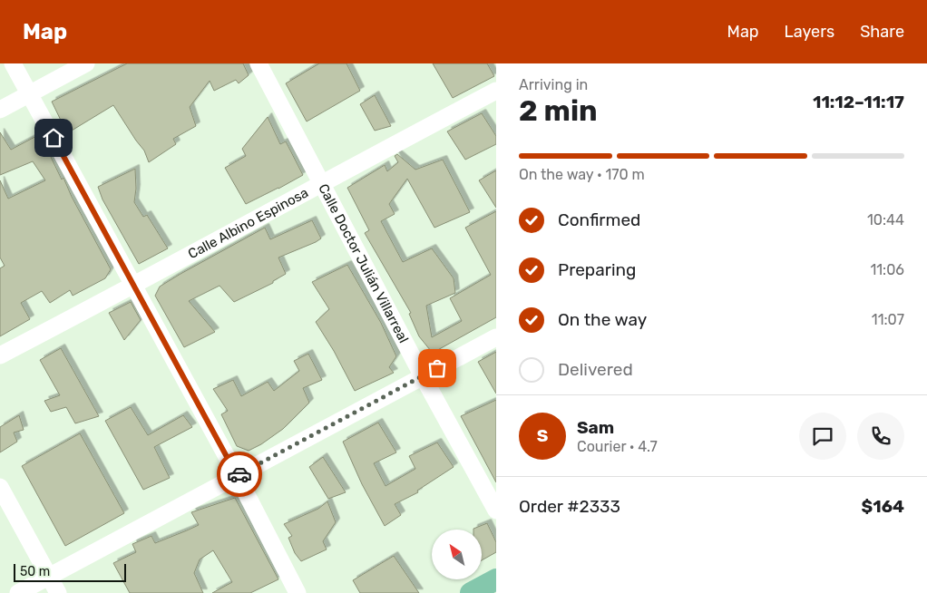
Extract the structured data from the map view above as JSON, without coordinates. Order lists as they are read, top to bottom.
{
  "streets": {
    "street": ["Calle Albino Espinosa", "Calle Doctor Julián Villarreal"]
  },
  "crossings": [
    ["Calle Albino Espinosa", "Calle Doctor Julián Villarreal"]
  ],
  "scale_bar": "50 m",
  "north": "top left",
  "page": {
    "header": "Map",
    "nav": ["Map", "Layers", "Share"],
    "heading": ["2 min", "Arriving in", "11:12–11:17"],
    "panel": [
      "Sam",
      "Courier · 4.7",
      "Order #2333",
      "$164"
    ],
    "bar": "On the way · 170 m",
    "list": [
      ["Confirmed", "10:44"],
      ["Preparing", "11:06"],
      ["On the way", "11:07"],
      "Delivered"
    ],
    "round": "S",
    "scale": "50 m"
  }
}
